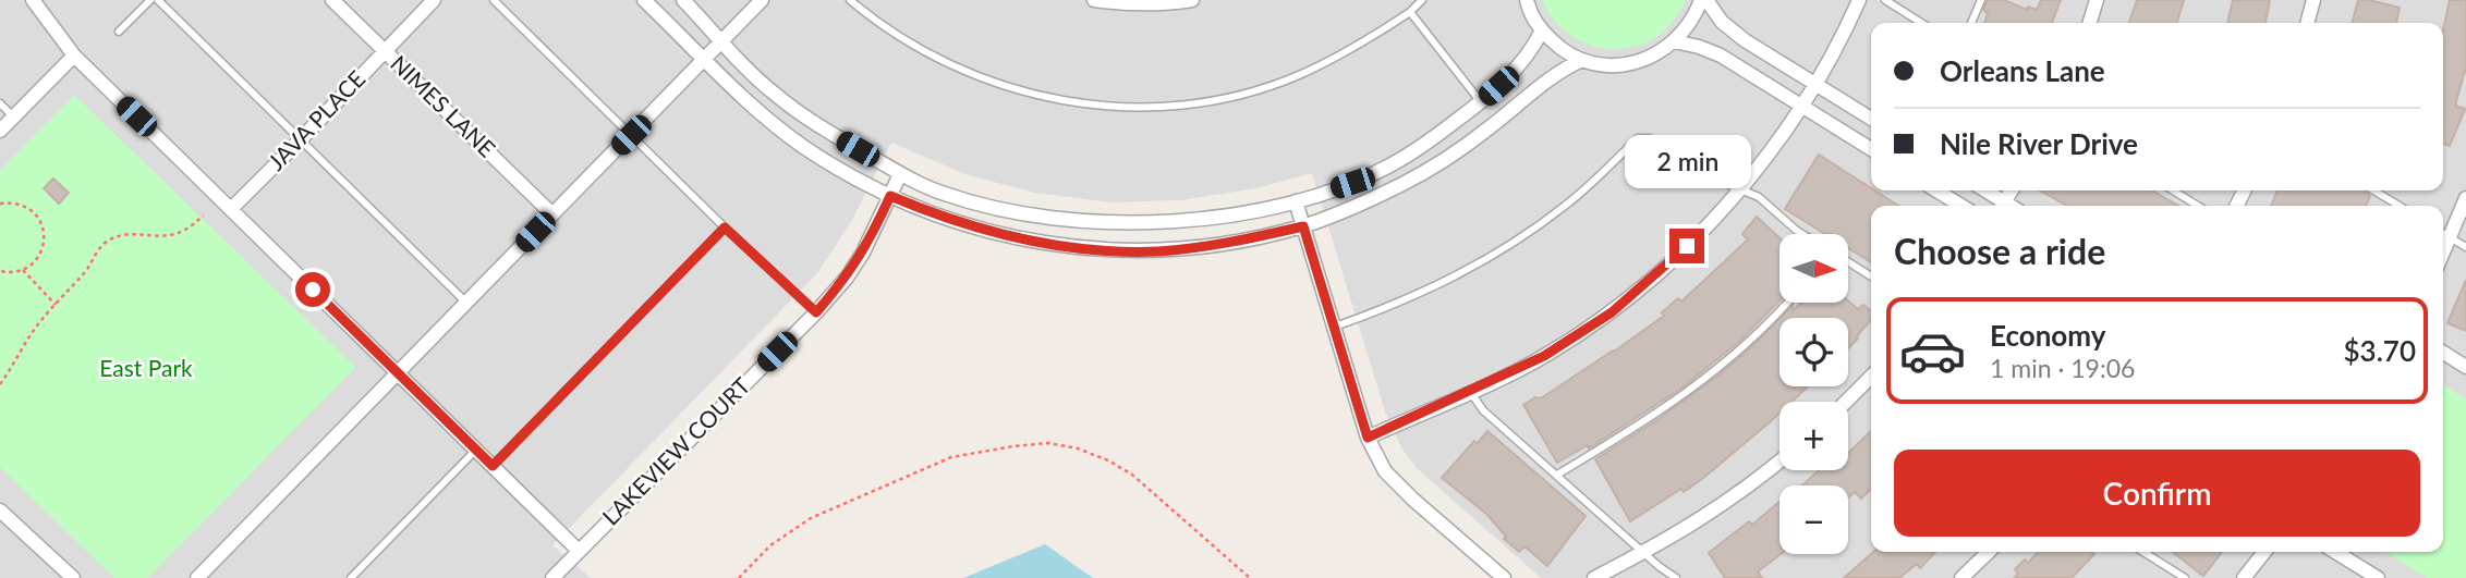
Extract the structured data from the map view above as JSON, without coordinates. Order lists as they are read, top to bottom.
{
  "streets": {
    "street": ["NIMES LANE", "JAVA PLACE", "LAKEVIEW COURT"]
  },
  "crossings": [
    ["NIMES LANE", "JAVA PLACE"]
  ],
  "parks": ["East Park"],
  "north": "right",
  "page": {
    "banner": ["Orleans Lane", "Nile River Drive"],
    "bubble": "2 min",
    "heading": "Choose a ride",
    "map_buttons": ["+", "−"],
    "list": [
      {
        "name": "Economy",
        "note": "1 min · 19:06",
        "value": "$3.70"
      }
    ],
    "buttons": "Confirm"
  }
}
